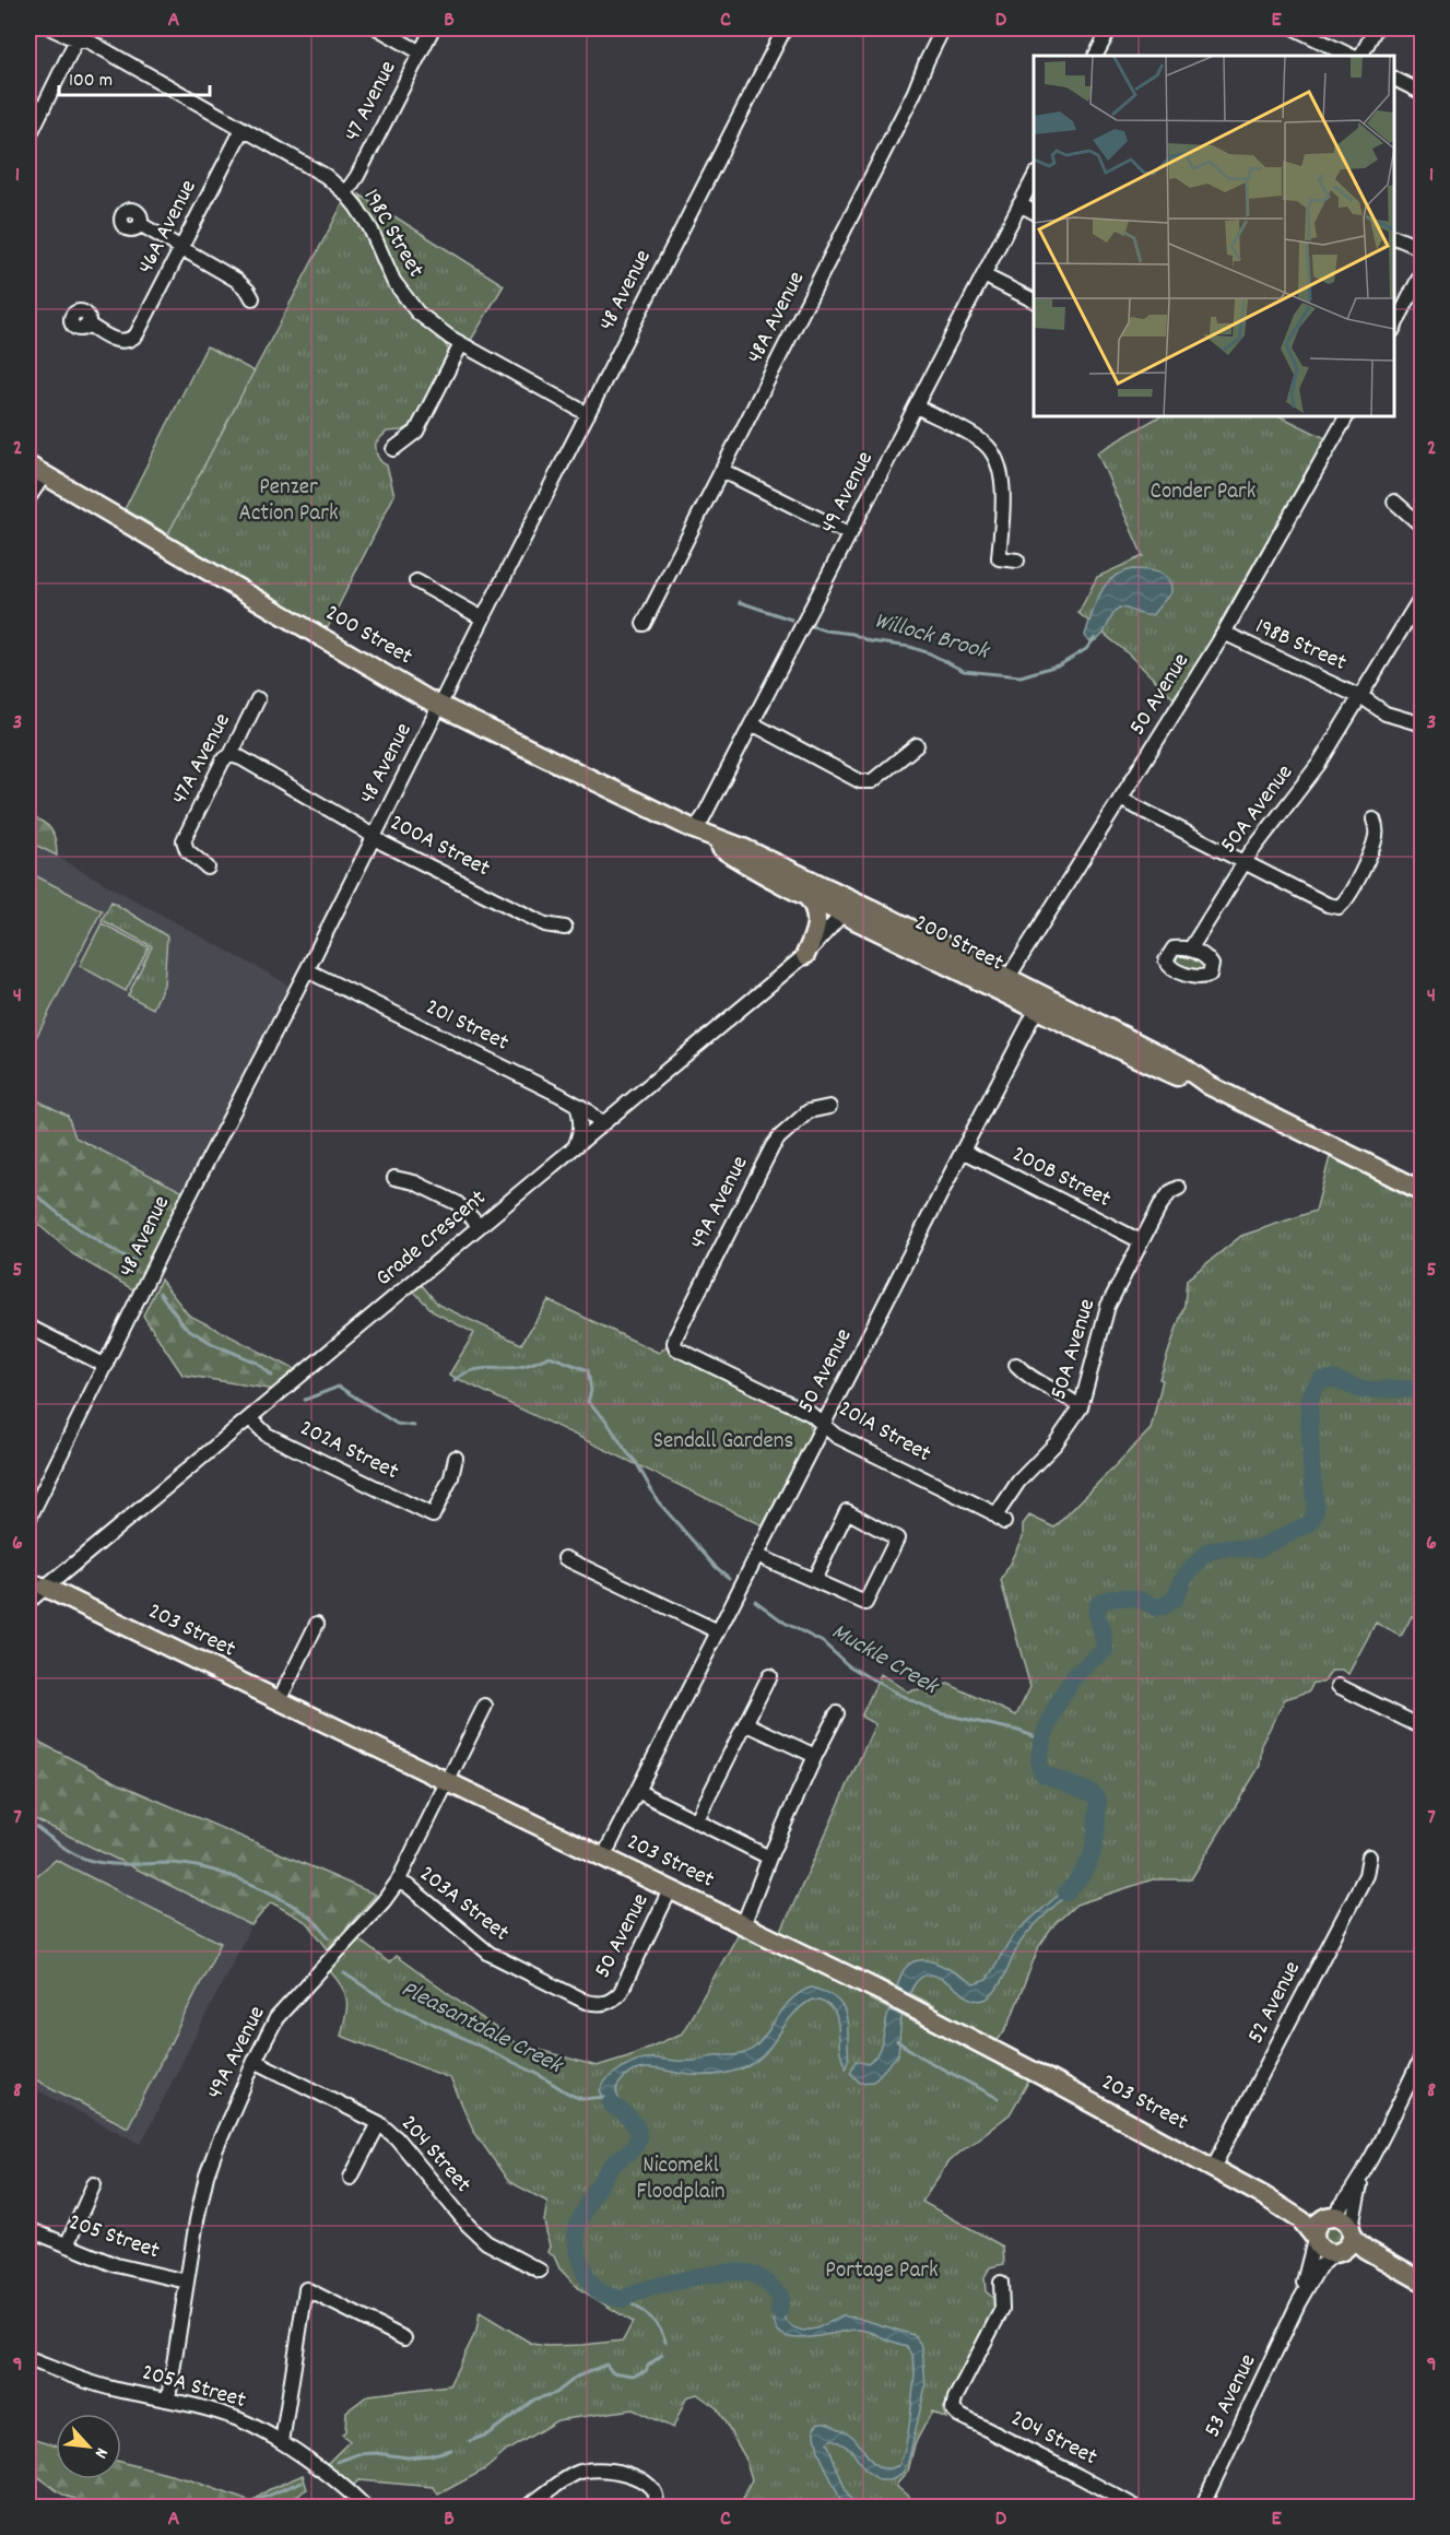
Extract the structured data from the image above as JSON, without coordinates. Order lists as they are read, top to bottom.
{
  "streets": {
    "main road": ["200 Street", "203 Street"],
    "street": [
      "47 Avenue",
      "46A Avenue",
      "198C Street",
      "48 Avenue",
      "48A Avenue",
      "49 Avenue",
      "198B Street",
      "50 Avenue",
      "47A Avenue",
      "50A Avenue",
      "200A Street",
      "201 Street",
      "200B Street",
      "49A Avenue",
      "Grade Crescent",
      "201A Street",
      "202A Street",
      "203A Street",
      "52 Avenue",
      "204 Street",
      "205 Street",
      "205A Street",
      "53 Avenue"
    ]
  },
  "crossings": [
    ["47 Avenue", "198C Street"],
    ["46A Avenue", "198C Street"],
    ["198C Street", "48 Avenue"],
    ["48 Avenue", "200 Street"],
    ["48 Avenue", "200A Street"],
    ["48 Avenue", "201 Street"],
    ["49 Avenue", "200 Street"],
    ["200 Street", "50 Avenue"],
    ["200 Street", "Grade Crescent"],
    ["198B Street", "50 Avenue"],
    ["198B Street", "50A Avenue"],
    ["50 Avenue", "200B Street"],
    ["50 Avenue", "201A Street"],
    ["50 Avenue", "203 Street"],
    ["50 Avenue", "203A Street"],
    ["47A Avenue", "200A Street"],
    ["50A Avenue", "200B Street"],
    ["50A Avenue", "201A Street"],
    ["201 Street", "Grade Crescent"],
    ["49A Avenue", "201A Street"],
    ["49A Avenue", "203 Street"],
    ["49A Avenue", "203A Street"],
    ["49A Avenue", "204 Street"],
    ["49A Avenue", "205 Street"],
    ["49A Avenue", "205A Street"],
    ["Grade Crescent", "202A Street"],
    ["Grade Crescent", "203 Street"],
    ["203 Street", "52 Avenue"],
    ["203 Street", "53 Avenue"]
  ],
  "water": ["Willock Brook", "Muckle Creek", "Pleasantdale Creek"],
  "parks": [
    "Penzer Action Park",
    "Conder Park",
    "Sendall Gardens",
    "Nicomekl Floodplain",
    "Portage Park"
  ],
  "scale_bar": "100 m",
  "north": "bottom right",
  "grid": {
    "columns": [
      "A",
      "B",
      "C",
      "D",
      "E"
    ],
    "rows": [
      "1",
      "2",
      "3",
      "4",
      "5",
      "6",
      "7",
      "8",
      "9"
    ]
  }
}
